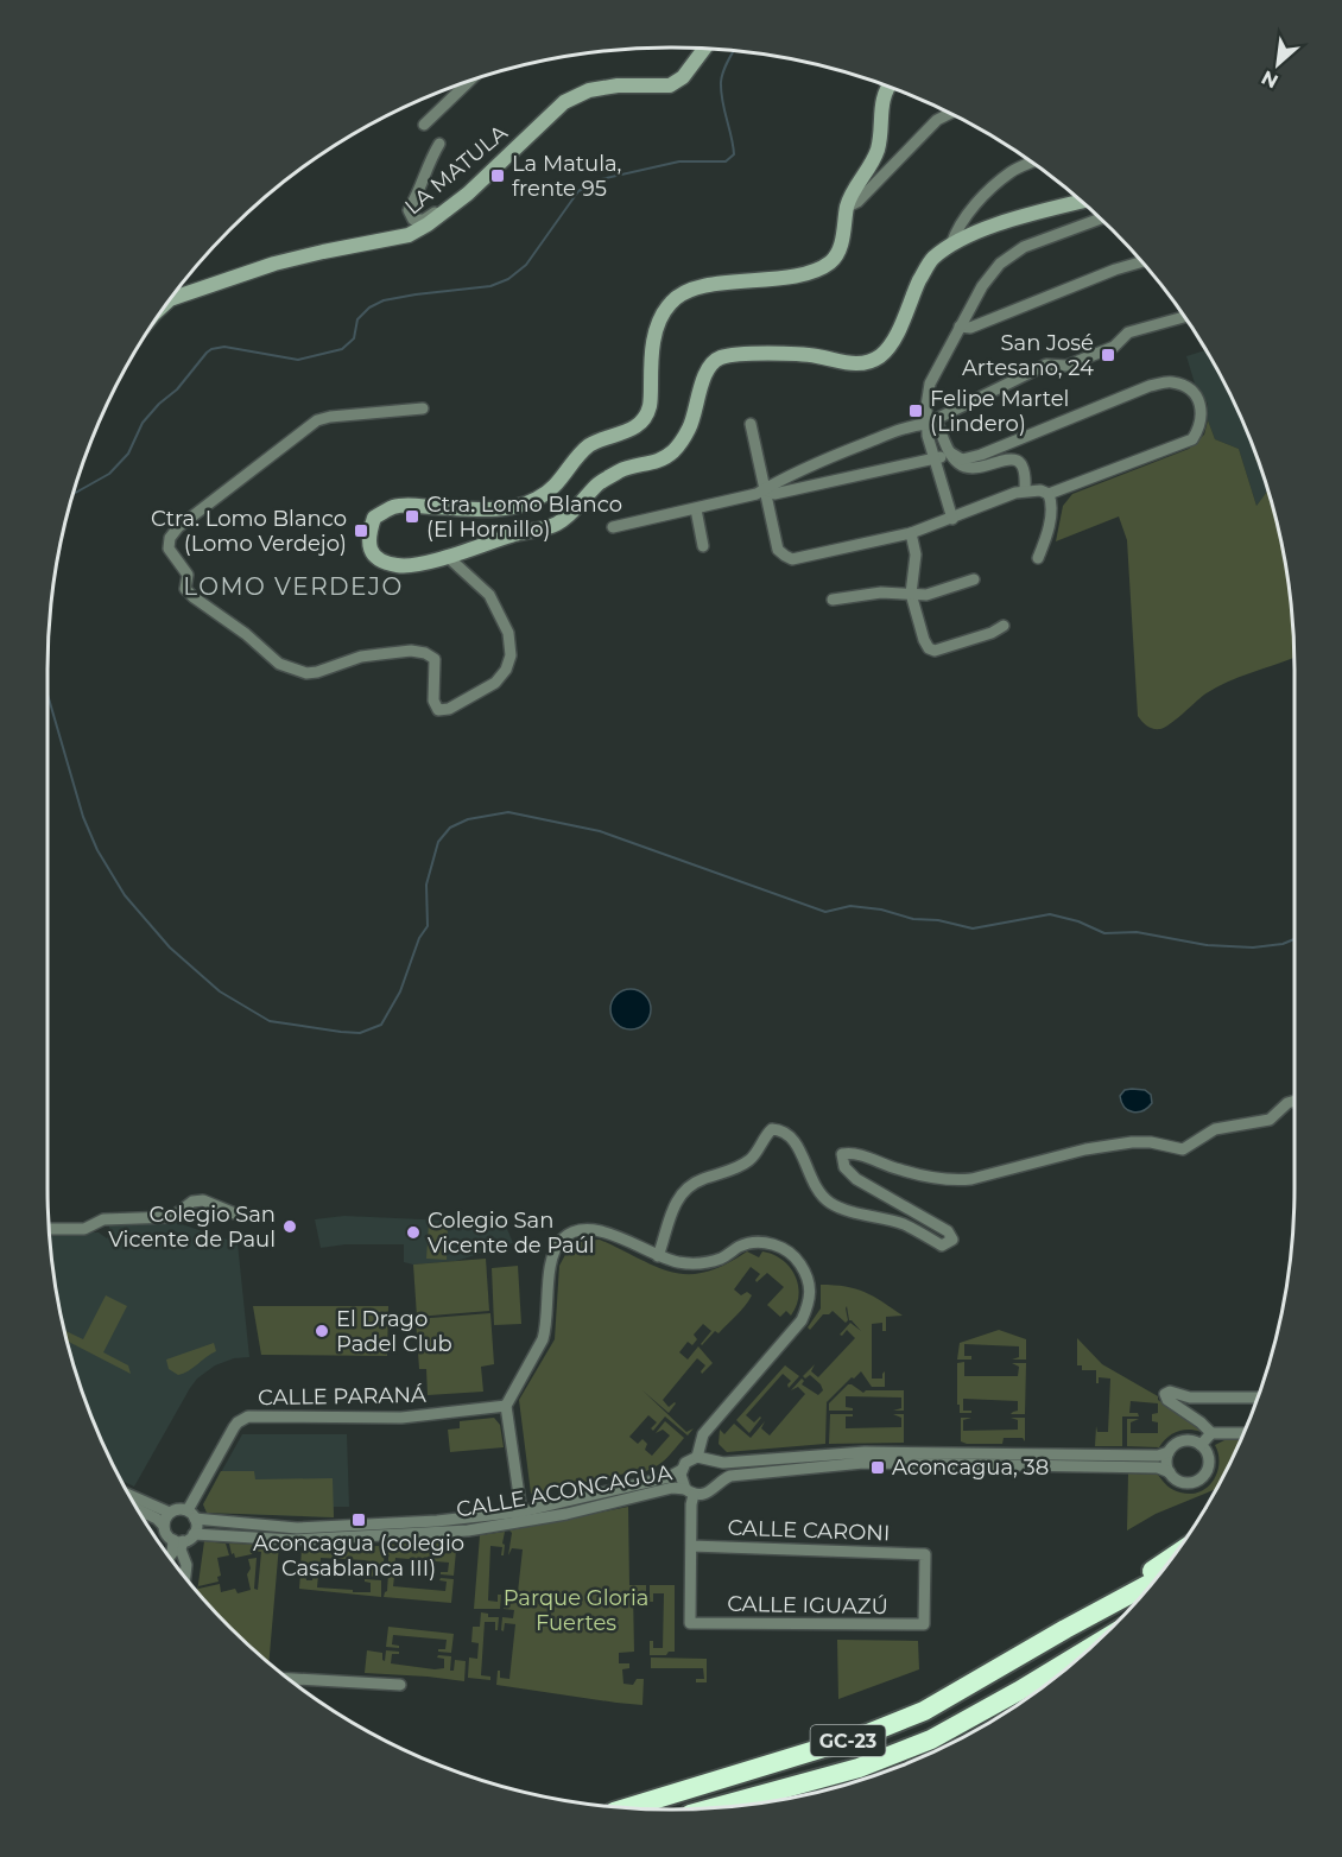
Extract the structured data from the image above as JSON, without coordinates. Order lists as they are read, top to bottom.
{
  "streets": {
    "highway": ["GC-23"],
    "street": [
      "LA MATULA",
      "CALLE PARANÁ",
      "CALLE ACONCAGUA",
      "CALLE CARONI",
      "CALLE IGUAZÚ"
    ]
  },
  "crossings": [
    ["CALLE PARANÁ", "CALLE ACONCAGUA"],
    ["CALLE CARONI", "CALLE IGUAZÚ"]
  ],
  "districts": ["LOMO VERDEJO"],
  "parks": ["Parque Gloria Fuertes"],
  "places": {
    "transit": [
      "La Matula, frente 95",
      "San José Artesano, 24",
      "Felipe Martel (Lindero)",
      "Ctra. Lomo Blanco (El Hornillo)",
      "Ctra. Lomo Blanco (Lomo Verdejo)",
      "Aconcagua, 38",
      "Aconcagua (colegio Casablanca III)"
    ],
    "other": ["Colegio San Vicente de Paul", "Colegio San Vicente de Paúl", "El Drago Padel Club"]
  },
  "north": "bottom left"
}
